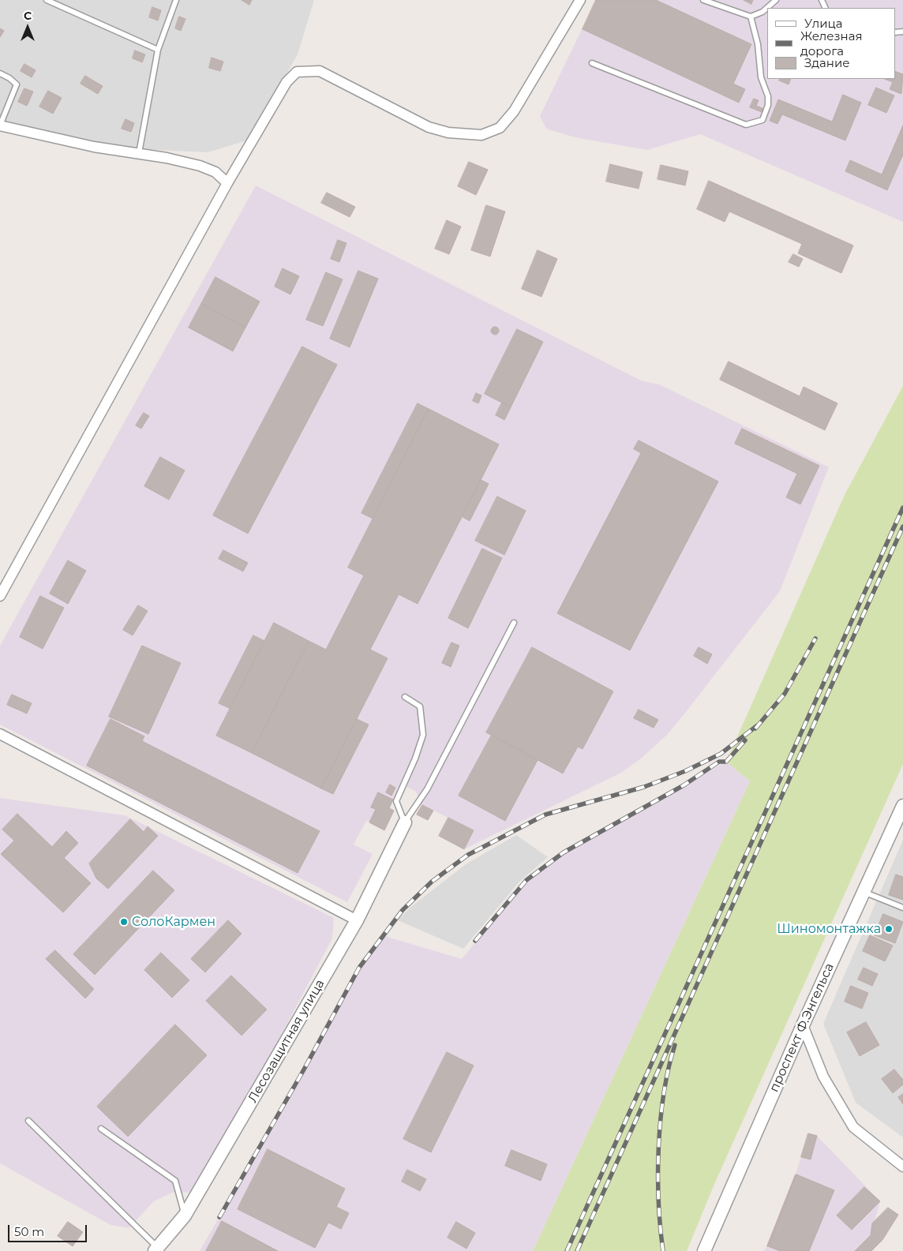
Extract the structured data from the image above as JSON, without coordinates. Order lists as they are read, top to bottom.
{
  "streets": {
    "street": ["проспект Ф.Энгельса", "Лесозащитная улица"]
  },
  "places": ["СолоКармен", "Шиномонтажка"],
  "legend": ["Улица", "Железная дорога", "Здание"],
  "scale_bar": "50 m",
  "north": "top"
}
